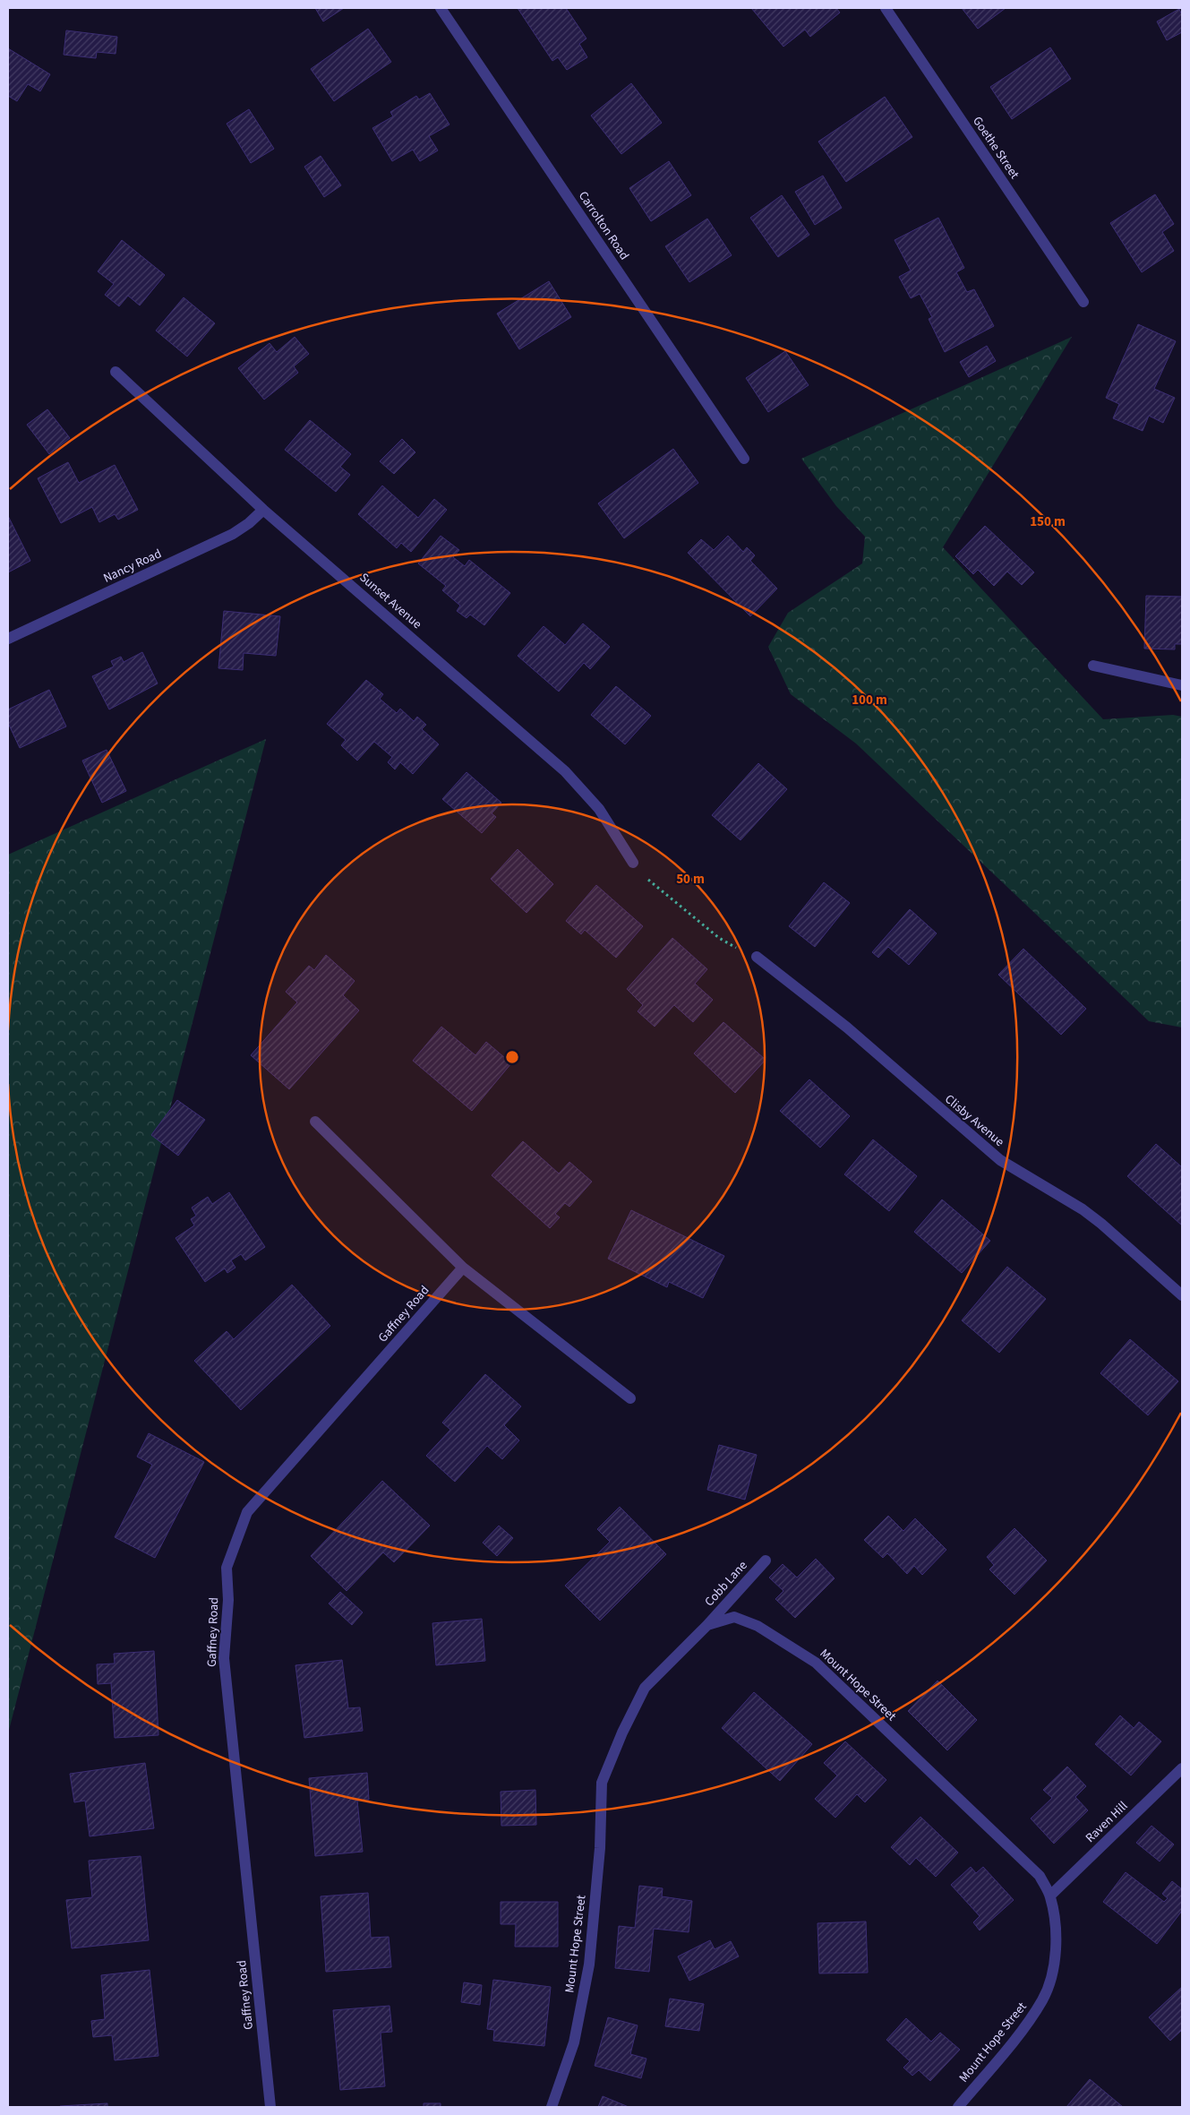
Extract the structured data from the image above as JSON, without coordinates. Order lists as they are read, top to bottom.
{
  "streets": {
    "street": [
      "Goethe Street",
      "Carrolton Road",
      "Nancy Road",
      "Sunset Avenue",
      "Clisby Avenue",
      "Gaffney Road",
      "Cobb Lane",
      "Mount Hope Street",
      "Raven Hill"
    ]
  },
  "crossings": [
    ["Nancy Road", "Sunset Avenue"],
    ["Cobb Lane", "Mount Hope Street"],
    ["Mount Hope Street", "Raven Hill"]
  ],
  "rings": ["150 m", "100 m", "50 m"]
}
